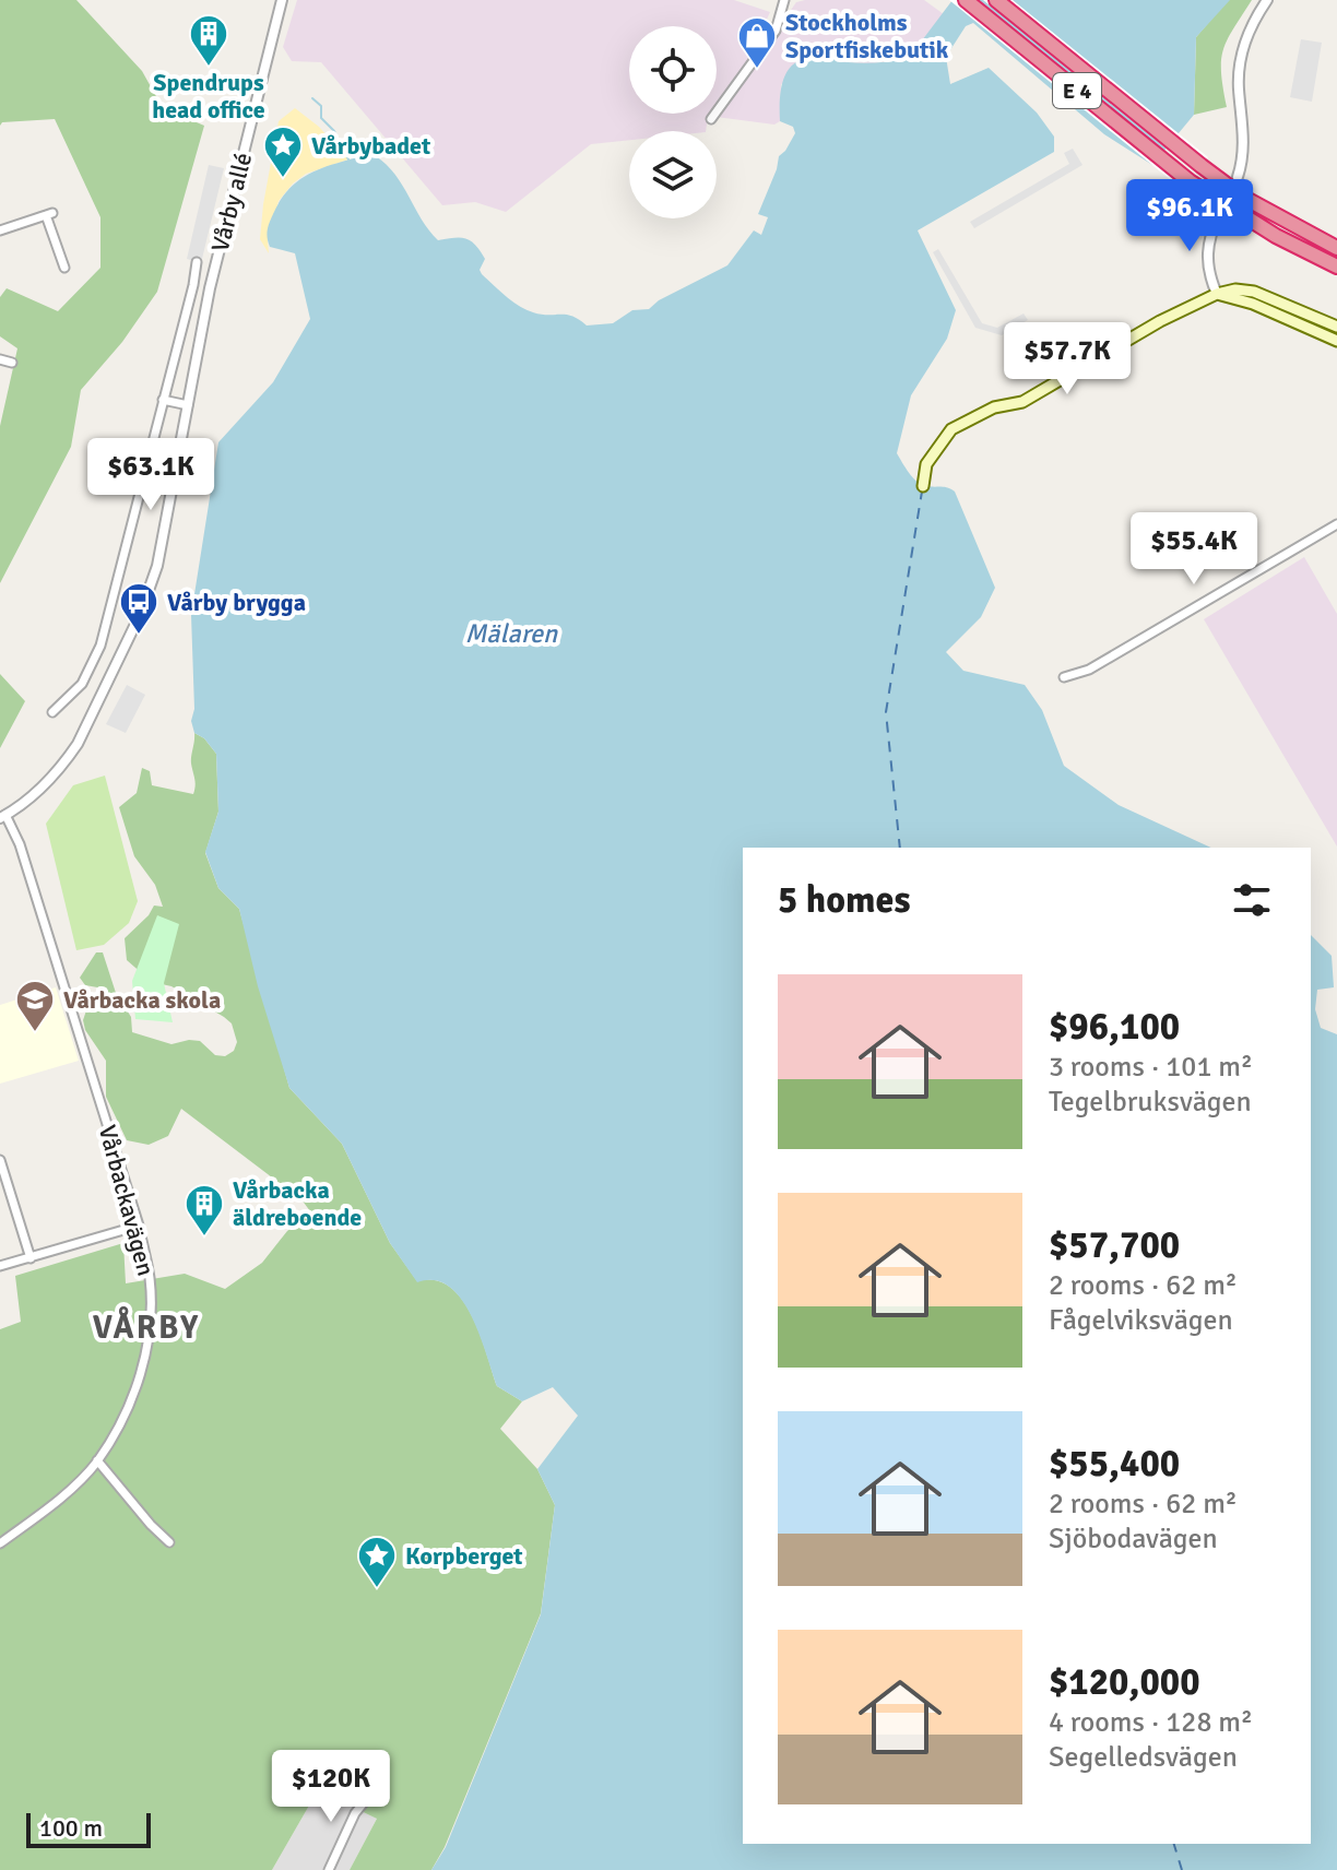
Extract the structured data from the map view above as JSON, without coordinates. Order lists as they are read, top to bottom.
{
  "streets": {
    "highway": ["E 4"],
    "street": ["Vårby allé", "Vårbackavägen"]
  },
  "crossings": [
    ["Vårby allé", "Vårbackavägen"]
  ],
  "districts": ["VÅRBY"],
  "water": ["Mälaren"],
  "places": {
    "building": ["Spendrups head office", "Vårbacka äldreboende"],
    "shop": ["Stockholms Sportfiskebutik"],
    "place": ["Vårbybadet", "Korpberget"],
    "bus stop": ["Vårby brygga"],
    "school or university": ["Vårbacka skola"]
  },
  "scale_bar": "100 m",
  "page": {
    "price": [
      "$96.1K",
      "$57.7K",
      "$63.1K",
      "$55.4K",
      "$120K"
    ],
    "heading": "5 homes",
    "list": [
      {
        "name": "$96,100",
        "note": "3 rooms · 101 m² · Tegelbruksvägen"
      },
      {
        "name": "$57,700",
        "note": "2 rooms · 62 m² · Fågelviksvägen"
      },
      {
        "name": "$55,400",
        "note": "2 rooms · 62 m² · Sjöbodavägen"
      },
      {
        "name": "$120,000",
        "note": "4 rooms · 128 m² · Segelledsvägen"
      }
    ],
    "scale": "100 m"
  }
}
